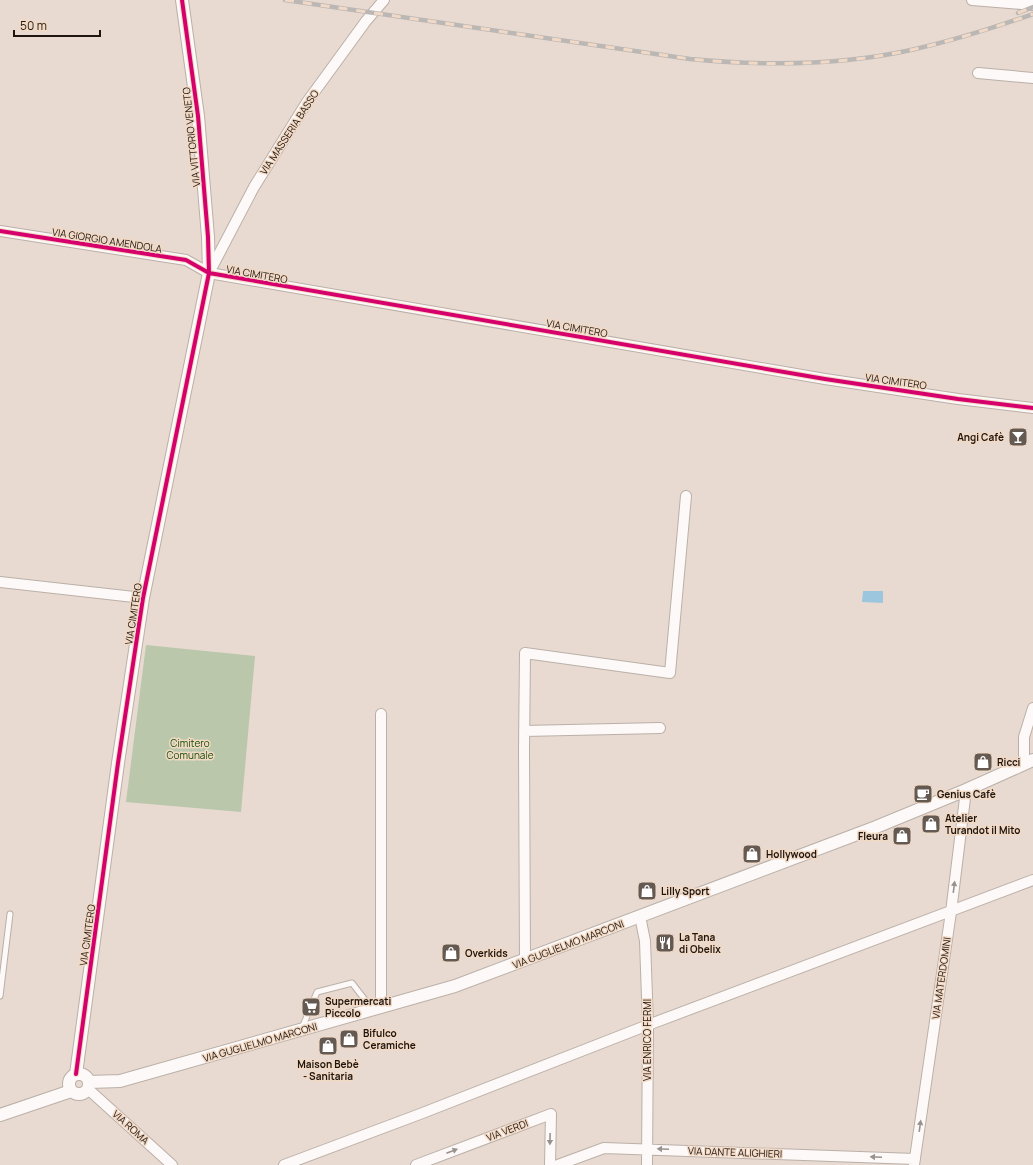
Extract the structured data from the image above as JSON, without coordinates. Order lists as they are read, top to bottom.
{
  "streets": {
    "street": [
      "VIA MASSERIA BASSO",
      "VIA VITTORIO VENETO",
      "VIA GIORGIO AMENDOLA",
      "VIA CIMITERO",
      "VIA GUGLIELMO MARCONI",
      "VIA MATERDOMINI",
      "VIA ENRICO FERMI",
      "VIA ROMA",
      "VIA VERDI",
      "VIA DANTE ALIGHIERI"
    ]
  },
  "crossings": [
    ["VIA MASSERIA BASSO", "VIA VITTORIO VENETO"],
    ["VIA MASSERIA BASSO", "VIA GIORGIO AMENDOLA"],
    ["VIA MASSERIA BASSO", "VIA CIMITERO"],
    ["VIA VITTORIO VENETO", "VIA GIORGIO AMENDOLA"],
    ["VIA VITTORIO VENETO", "VIA CIMITERO"],
    ["VIA GIORGIO AMENDOLA", "VIA CIMITERO"],
    ["VIA CIMITERO", "VIA GUGLIELMO MARCONI"],
    ["VIA CIMITERO", "VIA ROMA"],
    ["VIA GUGLIELMO MARCONI", "VIA MATERDOMINI"],
    ["VIA GUGLIELMO MARCONI", "VIA ENRICO FERMI"],
    ["VIA GUGLIELMO MARCONI", "VIA ROMA"],
    ["VIA MATERDOMINI", "VIA DANTE ALIGHIERI"],
    ["VIA ENRICO FERMI", "VIA DANTE ALIGHIERI"]
  ],
  "one_way": ["VIA MATERDOMINI", "VIA DANTE ALIGHIERI"],
  "parks": ["Cimitero Comunale"],
  "places": {
    "bar": ["Angi Cafè"],
    "shop": [
      "Ricci",
      "Atelier Turandot il Mito",
      "Fleura",
      "Hollywood",
      "Lilly Sport",
      "Overkids",
      "Bifulco Ceramiche",
      "Maison Bebè - Sanitaria"
    ],
    "cafe": ["Genius Cafè"],
    "restaurant": ["La Tana di Obelix"],
    "supermarket": ["Supermercati Piccolo"]
  },
  "scale_bar": "50 m"
}
